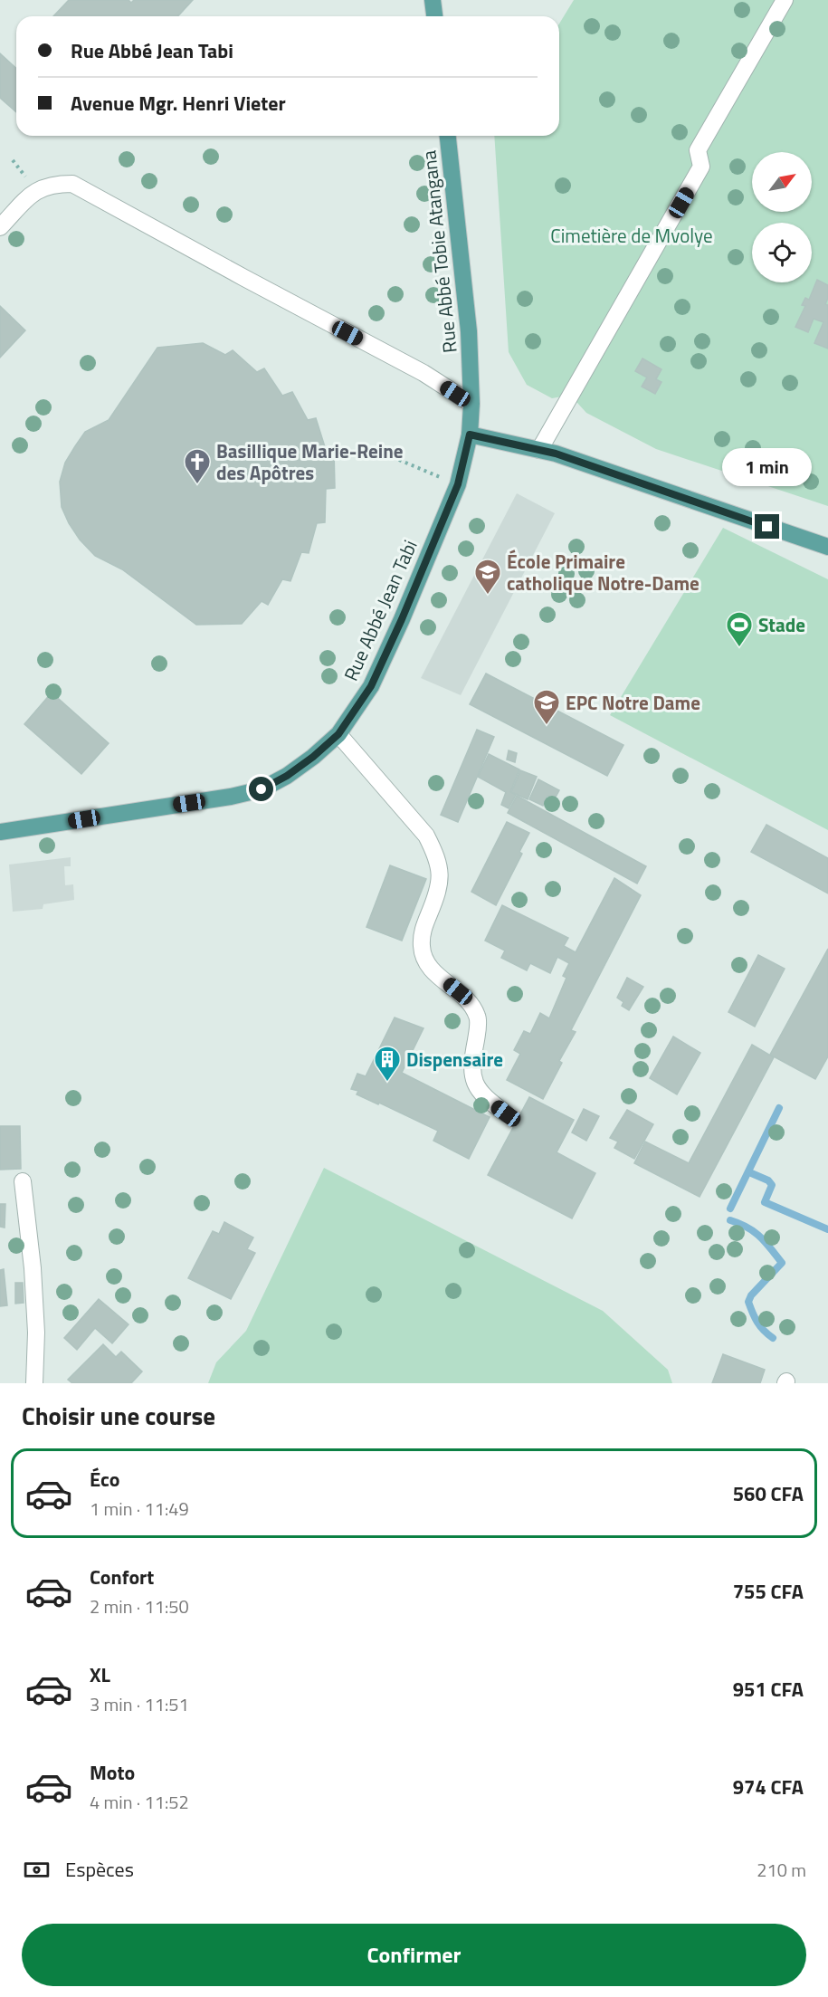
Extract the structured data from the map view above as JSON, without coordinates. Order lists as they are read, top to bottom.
{
  "streets": {
    "main road": ["Rue Abbé Tobie Atangana", "Rue Abbé Jean Tabi"]
  },
  "crossings": [
    ["Rue Abbé Tobie Atangana", "Rue Abbé Jean Tabi"]
  ],
  "parks": ["Cimetière de Mvolye"],
  "places": {
    "church": ["Basillique Marie-Reine des Apôtres"],
    "school or university": ["École Primaire catholique Notre-Dame", "EPC Notre Dame"],
    "sports": ["Stade"],
    "building": ["Dispensaire"]
  },
  "north": "top right",
  "page": {
    "banner": ["Rue Abbé Jean Tabi", "Avenue Mgr. Henri Vieter"],
    "bubble": "1 min",
    "heading": "Choisir une course",
    "list": [
      {
        "name": "Éco",
        "note": "1 min · 11:49",
        "value": "560 CFA"
      },
      {
        "name": "Confort",
        "note": "2 min · 11:50",
        "value": "755 CFA"
      },
      {
        "name": "XL",
        "note": "3 min · 11:51",
        "value": "951 CFA"
      },
      {
        "name": "Moto",
        "note": "4 min · 11:52",
        "value": "974 CFA"
      }
    ],
    "pay": ["Espèces", "210 m"],
    "buttons": "Confirmer"
  }
}
